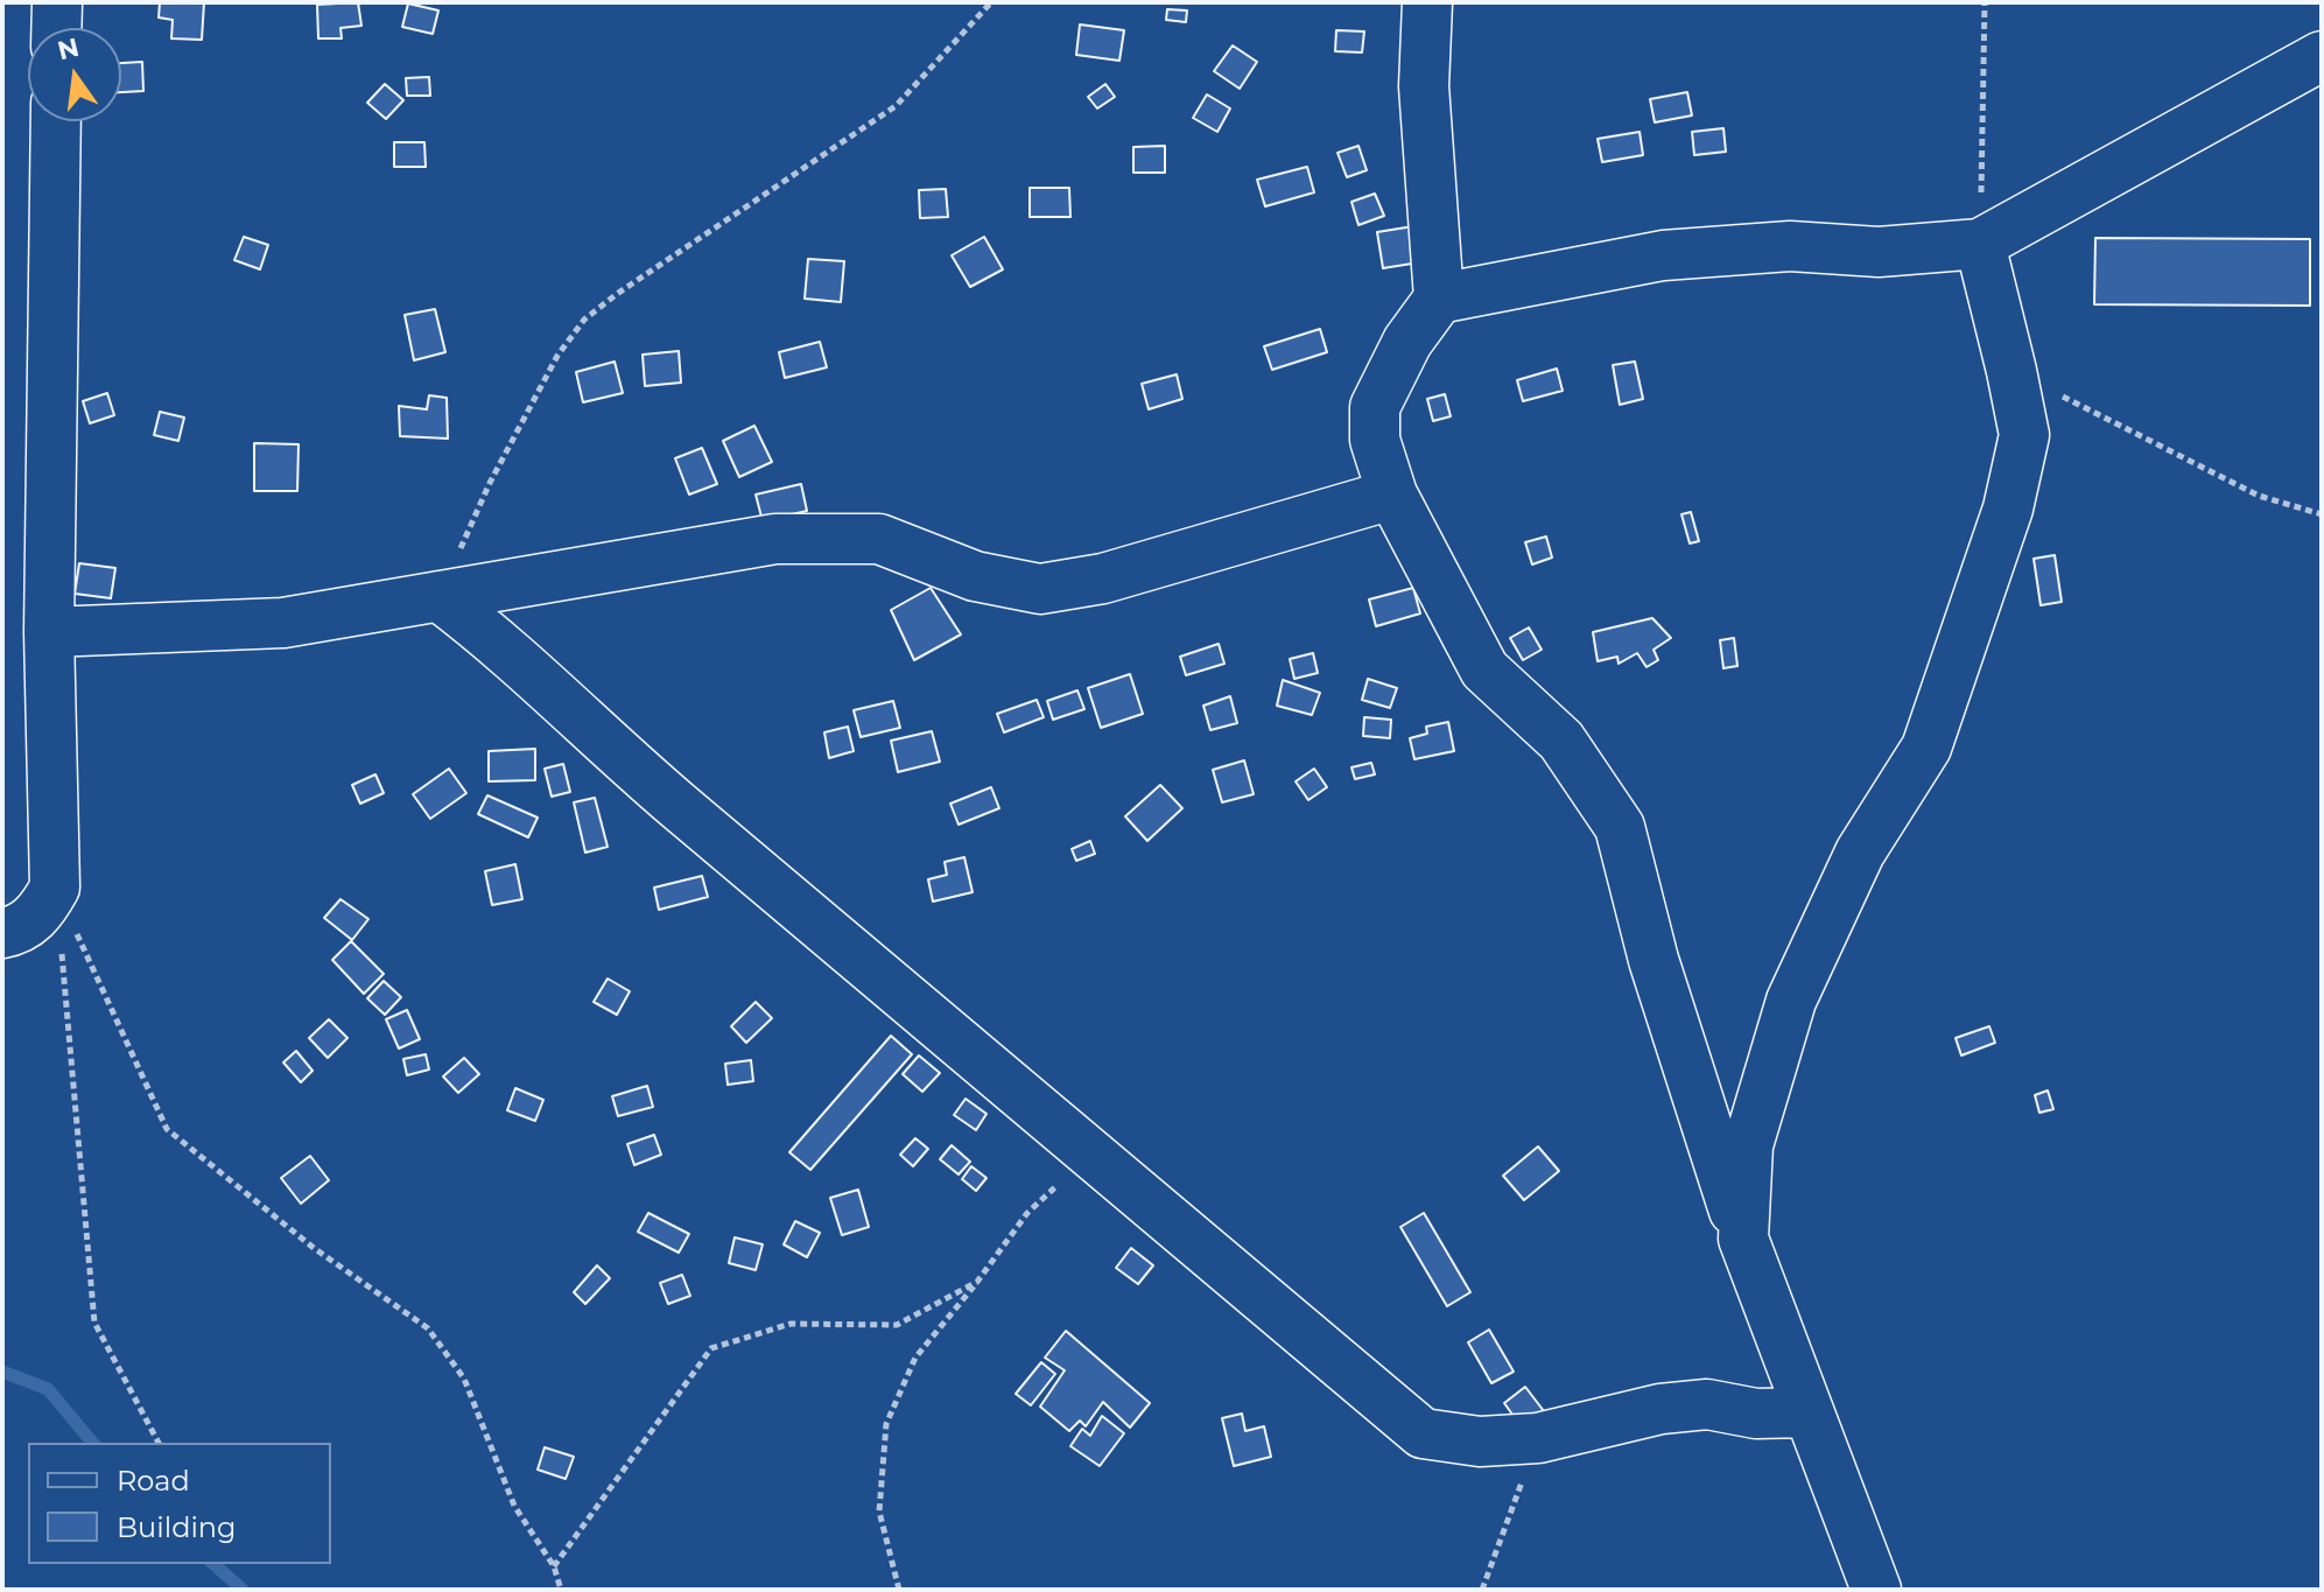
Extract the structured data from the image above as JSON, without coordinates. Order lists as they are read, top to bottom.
{
  "legend": ["Road", "Building"],
  "north": "top"
}
